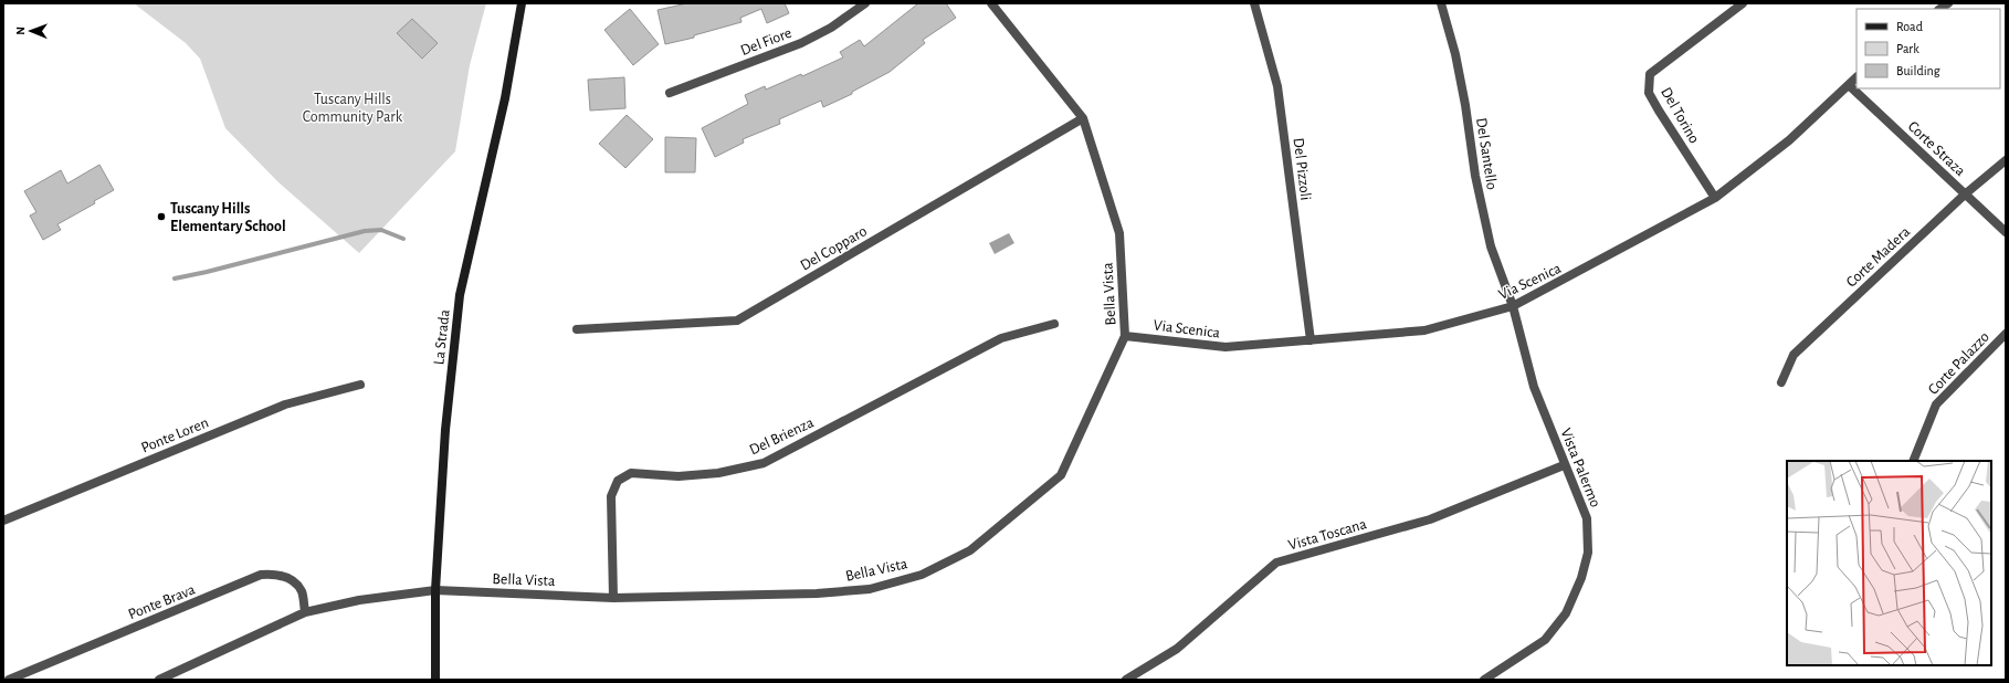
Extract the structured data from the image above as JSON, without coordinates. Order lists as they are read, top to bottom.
{
  "streets": {
    "street": [
      "Del Fiore",
      "Del Torino",
      "Corte Straza",
      "Del Santello",
      "Del Pizzoli",
      "Del Copparo",
      "Corte Madera",
      "Via Scenica",
      "Bella Vista",
      "La Strada",
      "Corte Palazzo",
      "Ponte Loren",
      "Del Brienza",
      "Vista Palermo",
      "Vista Toscana",
      "Ponte Brava"
    ]
  },
  "crossings": [
    ["Del Torino", "Via Scenica"],
    ["Corte Straza", "Corte Madera"],
    ["Corte Straza", "Via Scenica"],
    ["Del Santello", "Via Scenica"],
    ["Del Santello", "Vista Palermo"],
    ["Del Pizzoli", "Via Scenica"],
    ["Del Copparo", "Bella Vista"],
    ["Via Scenica", "Bella Vista"],
    ["Via Scenica", "Vista Palermo"],
    ["Bella Vista", "La Strada"],
    ["Bella Vista", "Del Brienza"],
    ["Bella Vista", "Ponte Brava"],
    ["Vista Palermo", "Vista Toscana"]
  ],
  "parks": ["Tuscany Hills Community Park"],
  "places": ["Tuscany Hills Elementary School"],
  "legend": ["Road", "Park", "Building"],
  "north": "left"
}
